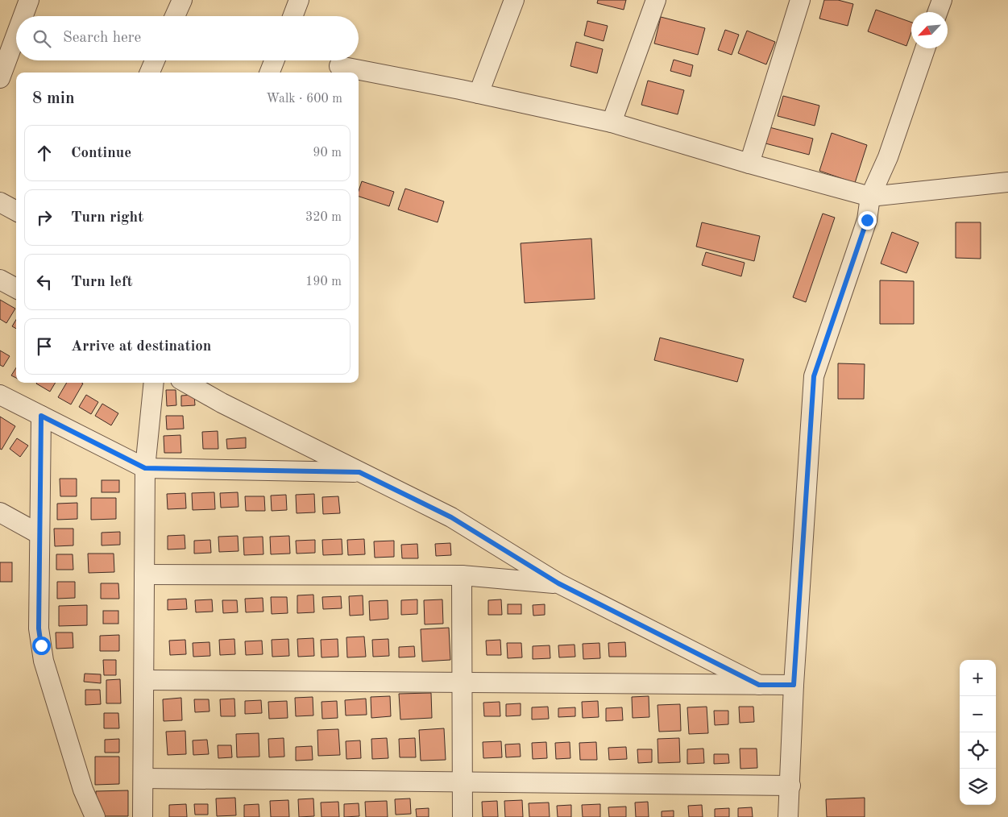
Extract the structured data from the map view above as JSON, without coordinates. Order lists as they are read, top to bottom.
{
  "north": "bottom left",
  "page": {
    "search": "Search here",
    "heading": ["8 min", "Walk · 600 m"],
    "list": [
      ["Continue", "90 m"],
      ["Turn right", "320 m"],
      ["Turn left", "190 m"],
      "Arrive at destination"
    ],
    "map_buttons": ["+", "−"]
  }
}
